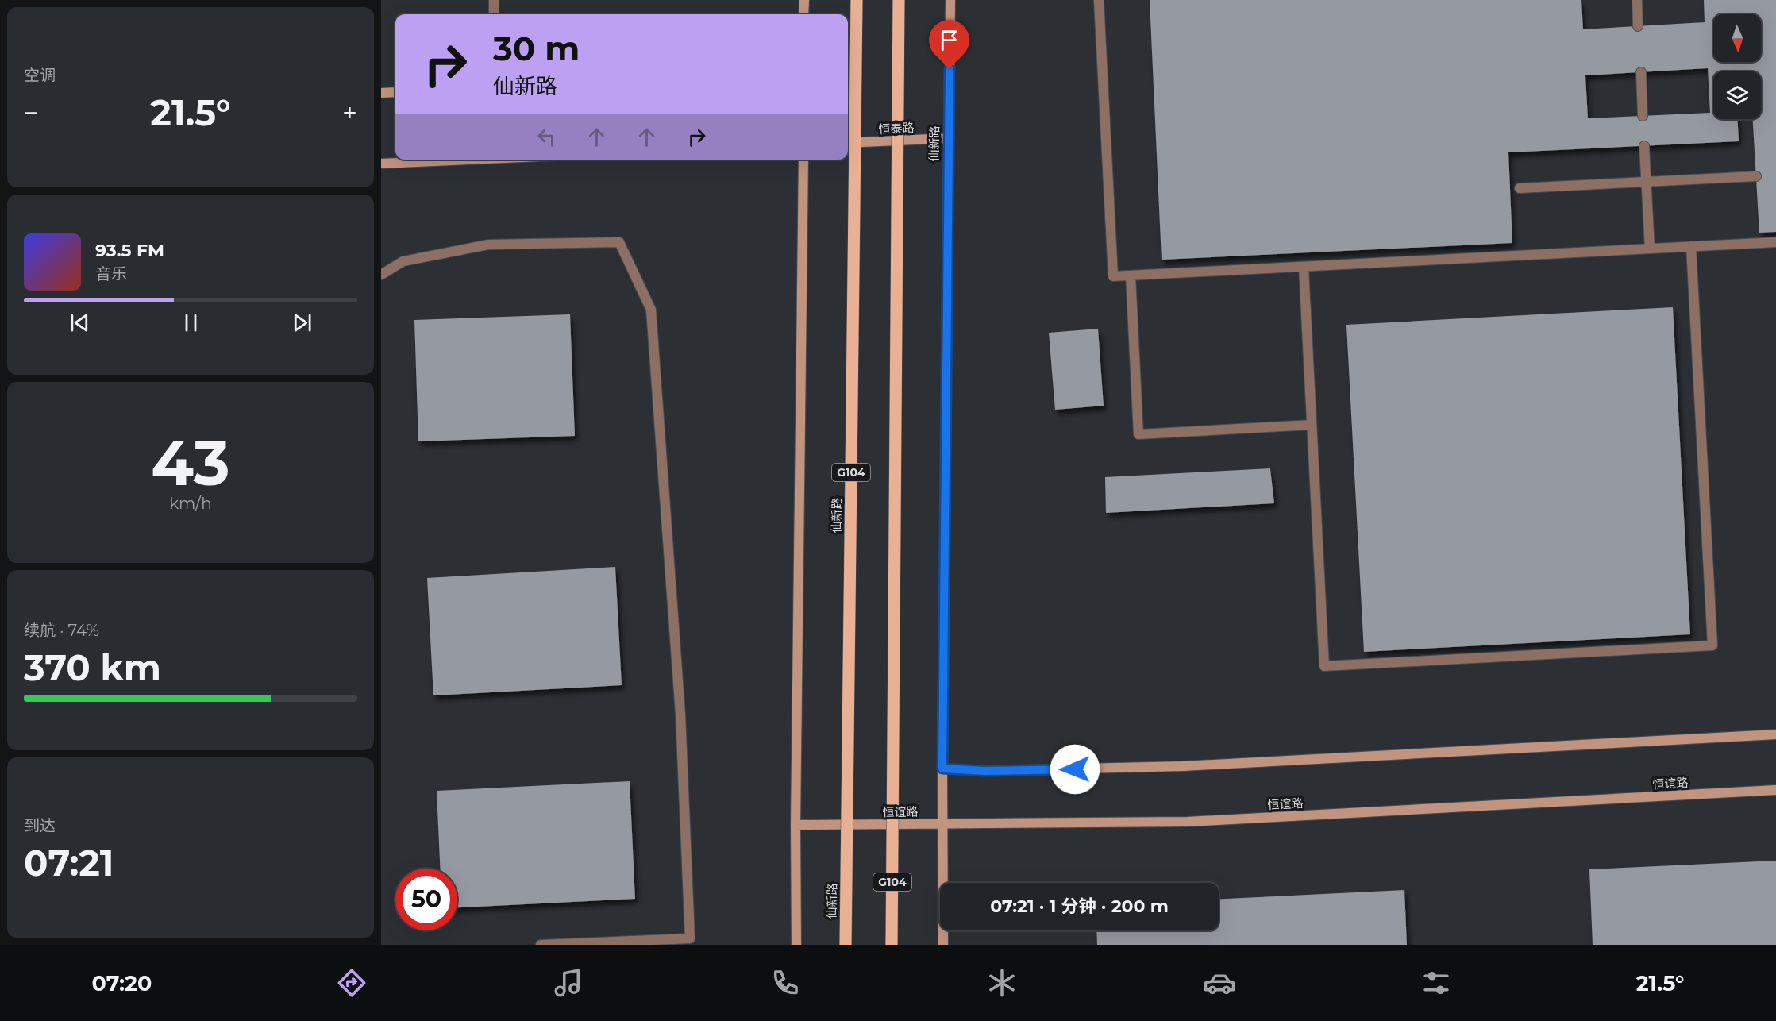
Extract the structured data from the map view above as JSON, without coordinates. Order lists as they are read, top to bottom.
{
  "streets": {
    "main road": [
      "恒泰路",
      "仙新路",
      "G104",
      "恒谊路"
    ]
  },
  "crossings": [
    ["恒泰路", "仙新路"],
    ["仙新路", "恒谊路"]
  ],
  "north": "bottom",
  "page": {
    "tile": [
      "空调",
      ["43", "km/h"],
      ["续航 · 74%", "370 km"],
      ["到达", "07:21"]
    ],
    "turn": ["30 m", "仙新路"],
    "heat": ["−", "21.5°", "+"],
    "song": ["93.5 FM", "音乐"],
    "limit": "50",
    "trip": "07:21 · 1 分钟 · 200 m",
    "tabs": ["07:20", "21.5°"]
  }
}
